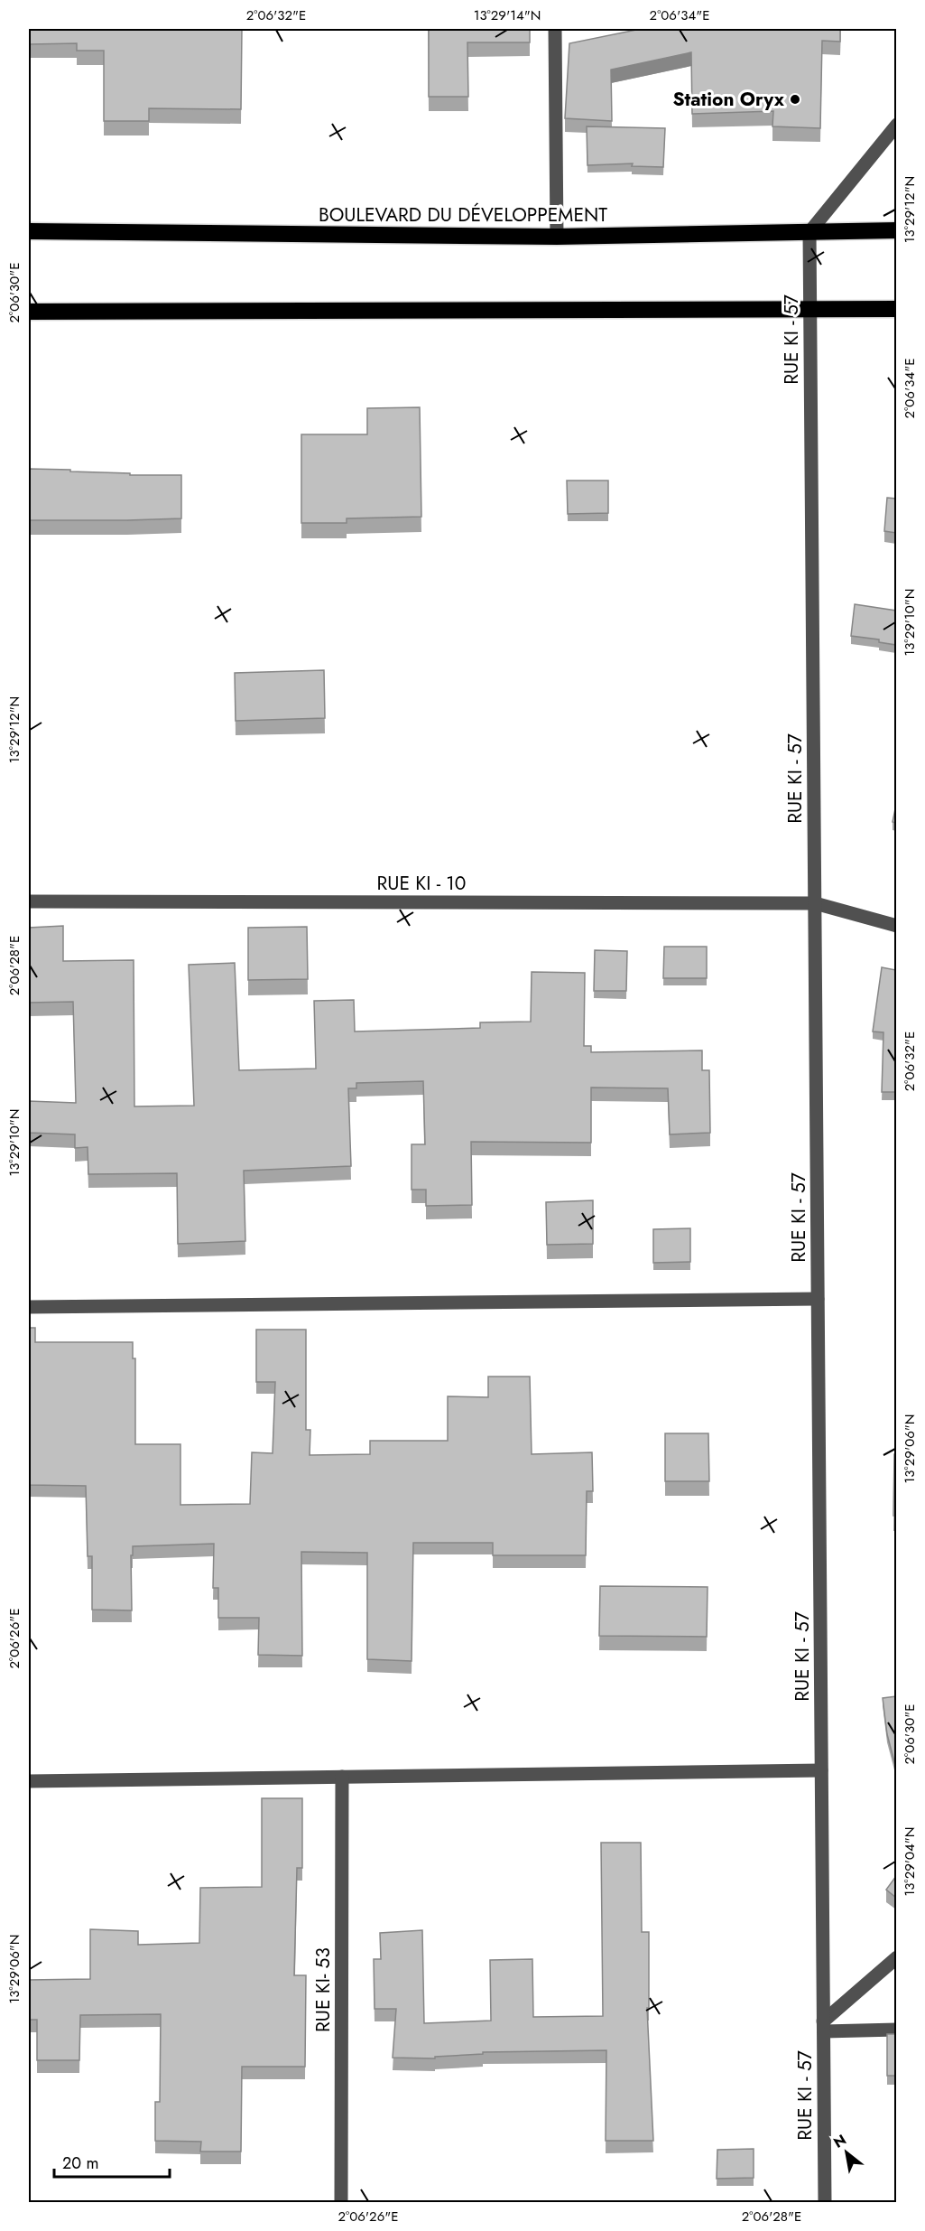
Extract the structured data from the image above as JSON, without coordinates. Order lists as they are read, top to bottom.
{
  "streets": {
    "highway": ["BOULEVARD DU DÉVELOPPEMENT"],
    "street": ["RUE KI - 57", "RUE KI - 10", "RUE KI- 53"]
  },
  "crossings": [
    ["BOULEVARD DU DÉVELOPPEMENT", "RUE KI - 57"],
    ["RUE KI - 57", "RUE KI - 10"]
  ],
  "places": ["Station Oryx"],
  "scale_bar": "20 m",
  "north": "top left",
  "coordinates": [
    "2°06'32\"E",
    "13°29'14\"N",
    "2°06'34\"E",
    "13°29'12\"N",
    "2°06'30\"E",
    "13°29'10\"N",
    "2°06'28\"E",
    "13°29'06\"N",
    "2°06'26\"E",
    "13°29'04\"N"
  ]
}
